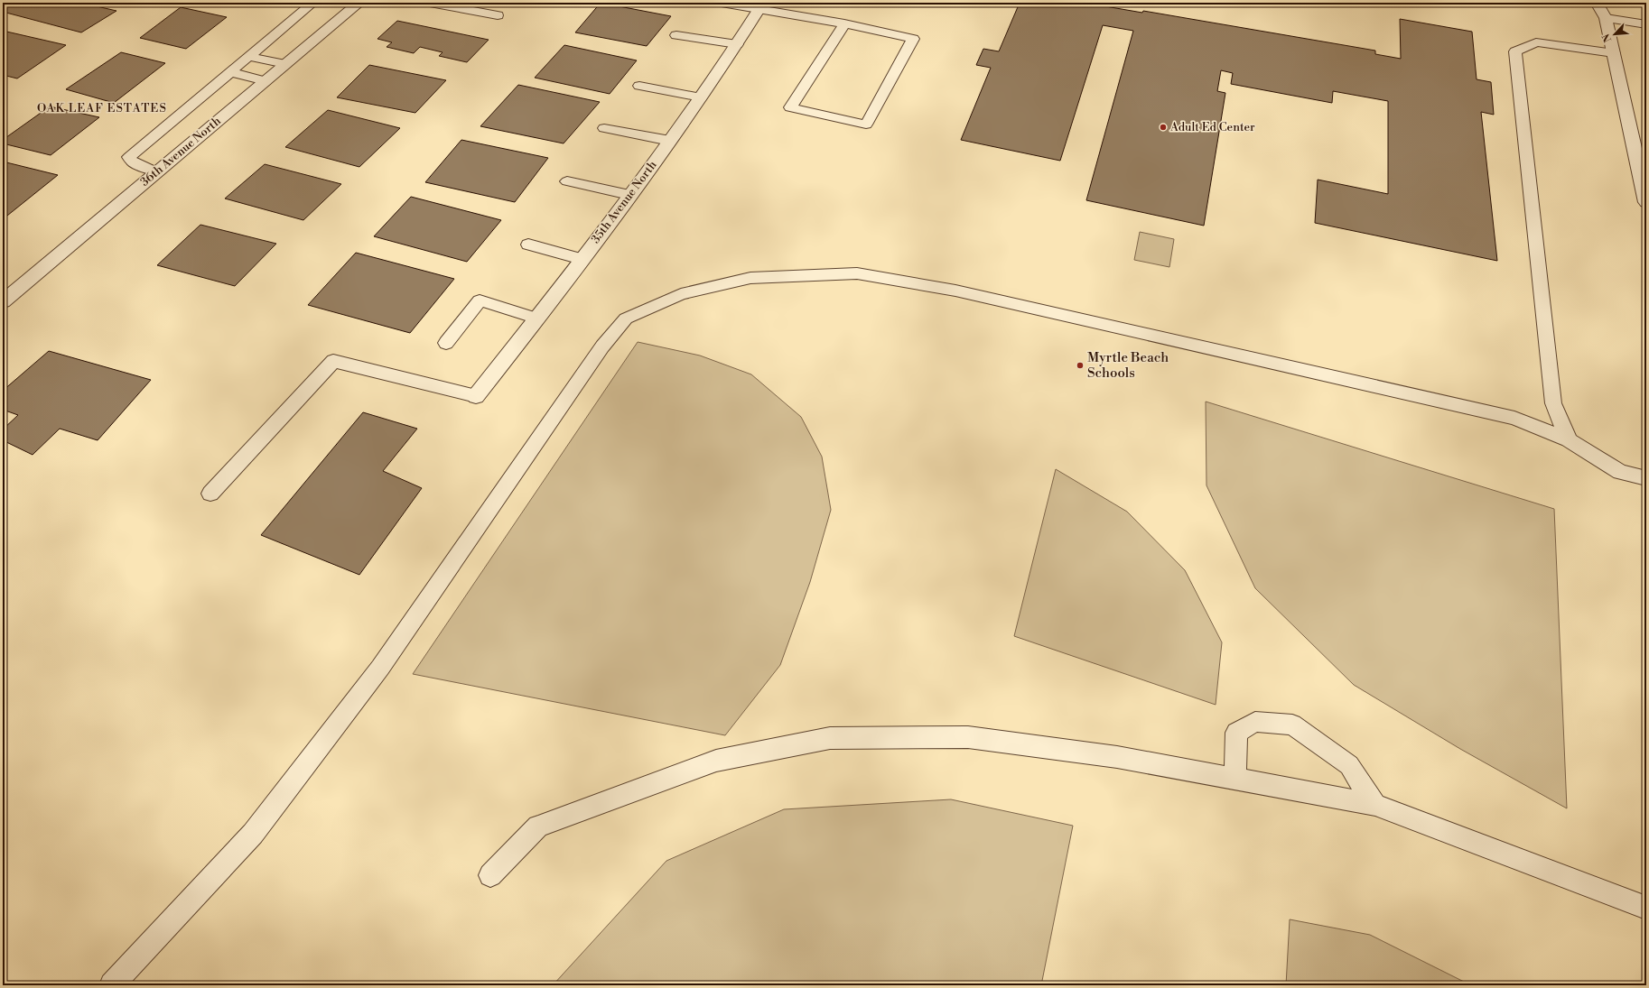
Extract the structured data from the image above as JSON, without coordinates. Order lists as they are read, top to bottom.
{
  "streets": {
    "street": ["36th Avenue North", "35th Avenue North"]
  },
  "districts": ["OAK LEAF ESTATES"],
  "places": ["Adult Ed Center", "Myrtle Beach Schools"],
  "north": "bottom left"
}
